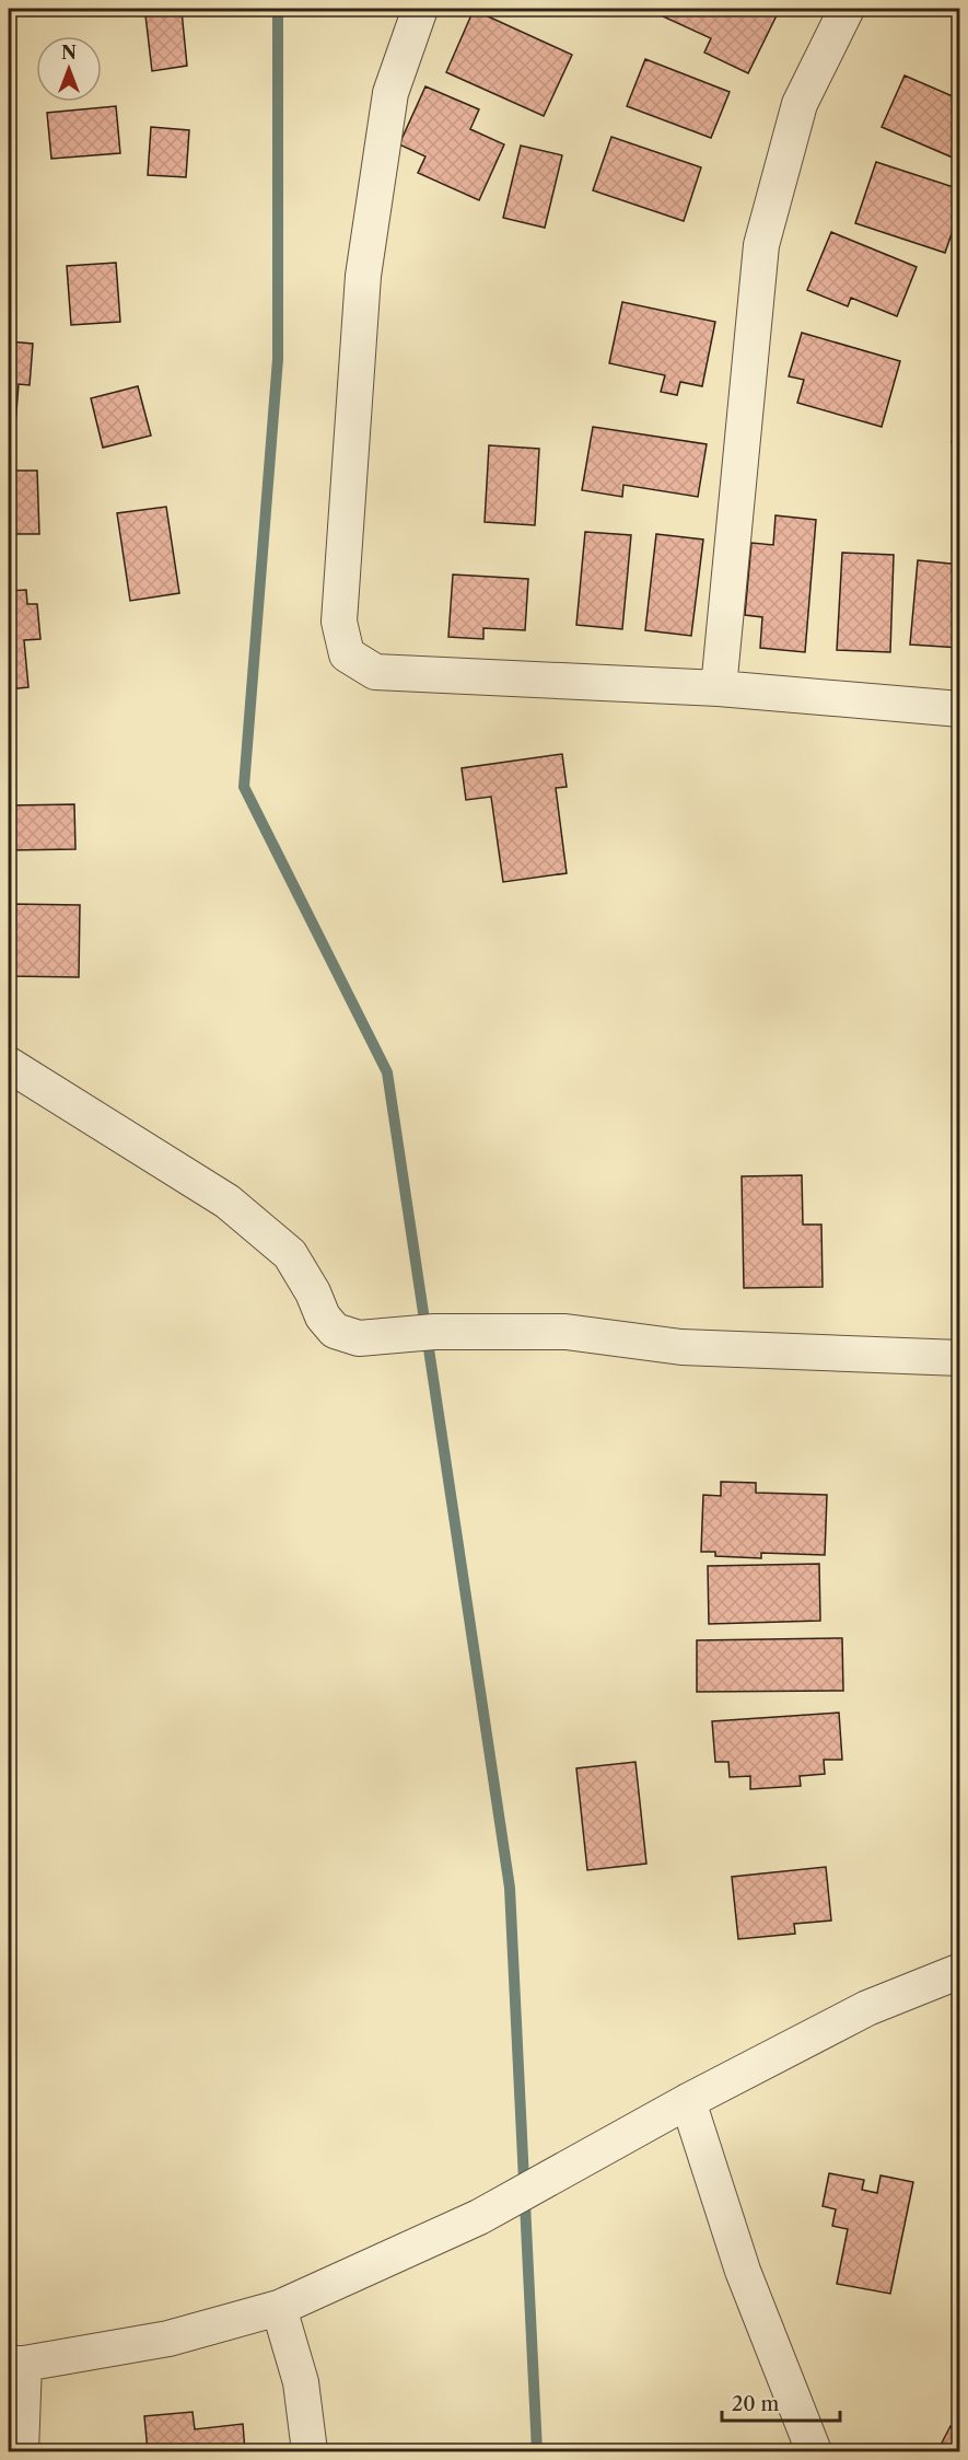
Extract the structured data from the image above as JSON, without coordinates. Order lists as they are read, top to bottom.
{
  "scale_bar": "20 m",
  "north": "top"
}
